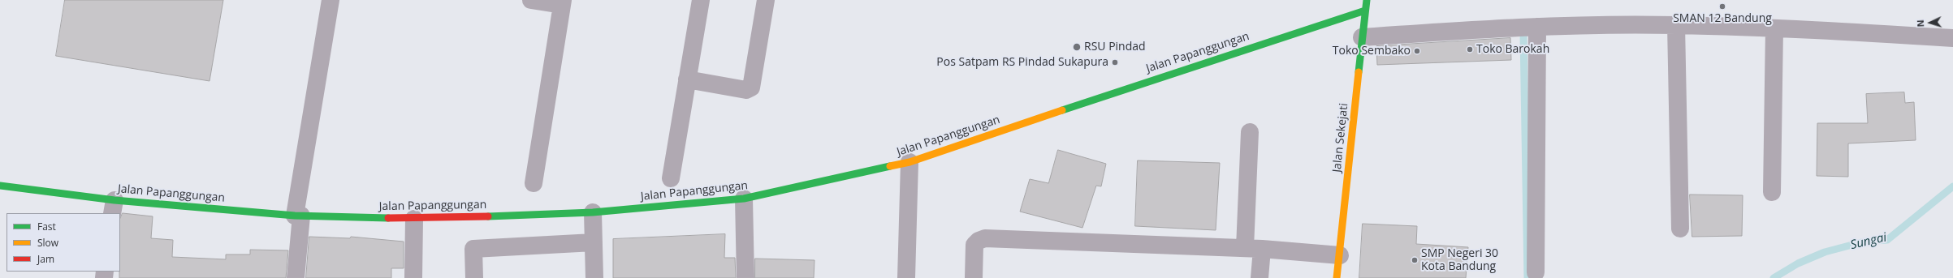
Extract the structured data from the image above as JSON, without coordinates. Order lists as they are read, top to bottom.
{
  "streets": {
    "street": ["Jalan Papanggungan", "Jalan Sekejati"]
  },
  "crossings": [
    ["Jalan Papanggungan", "Jalan Sekejati"]
  ],
  "water": ["Sungai"],
  "places": [
    "SMAN 12 Bandung",
    "RSU Pindad",
    "Toko Barokah",
    "Toko Sembako",
    "Pos Satpam RS Pindad Sukapura",
    "SMP Negeri 30 Kota Bandung"
  ],
  "legend": ["Fast", "Slow", "Jam"],
  "north": "left"
}
